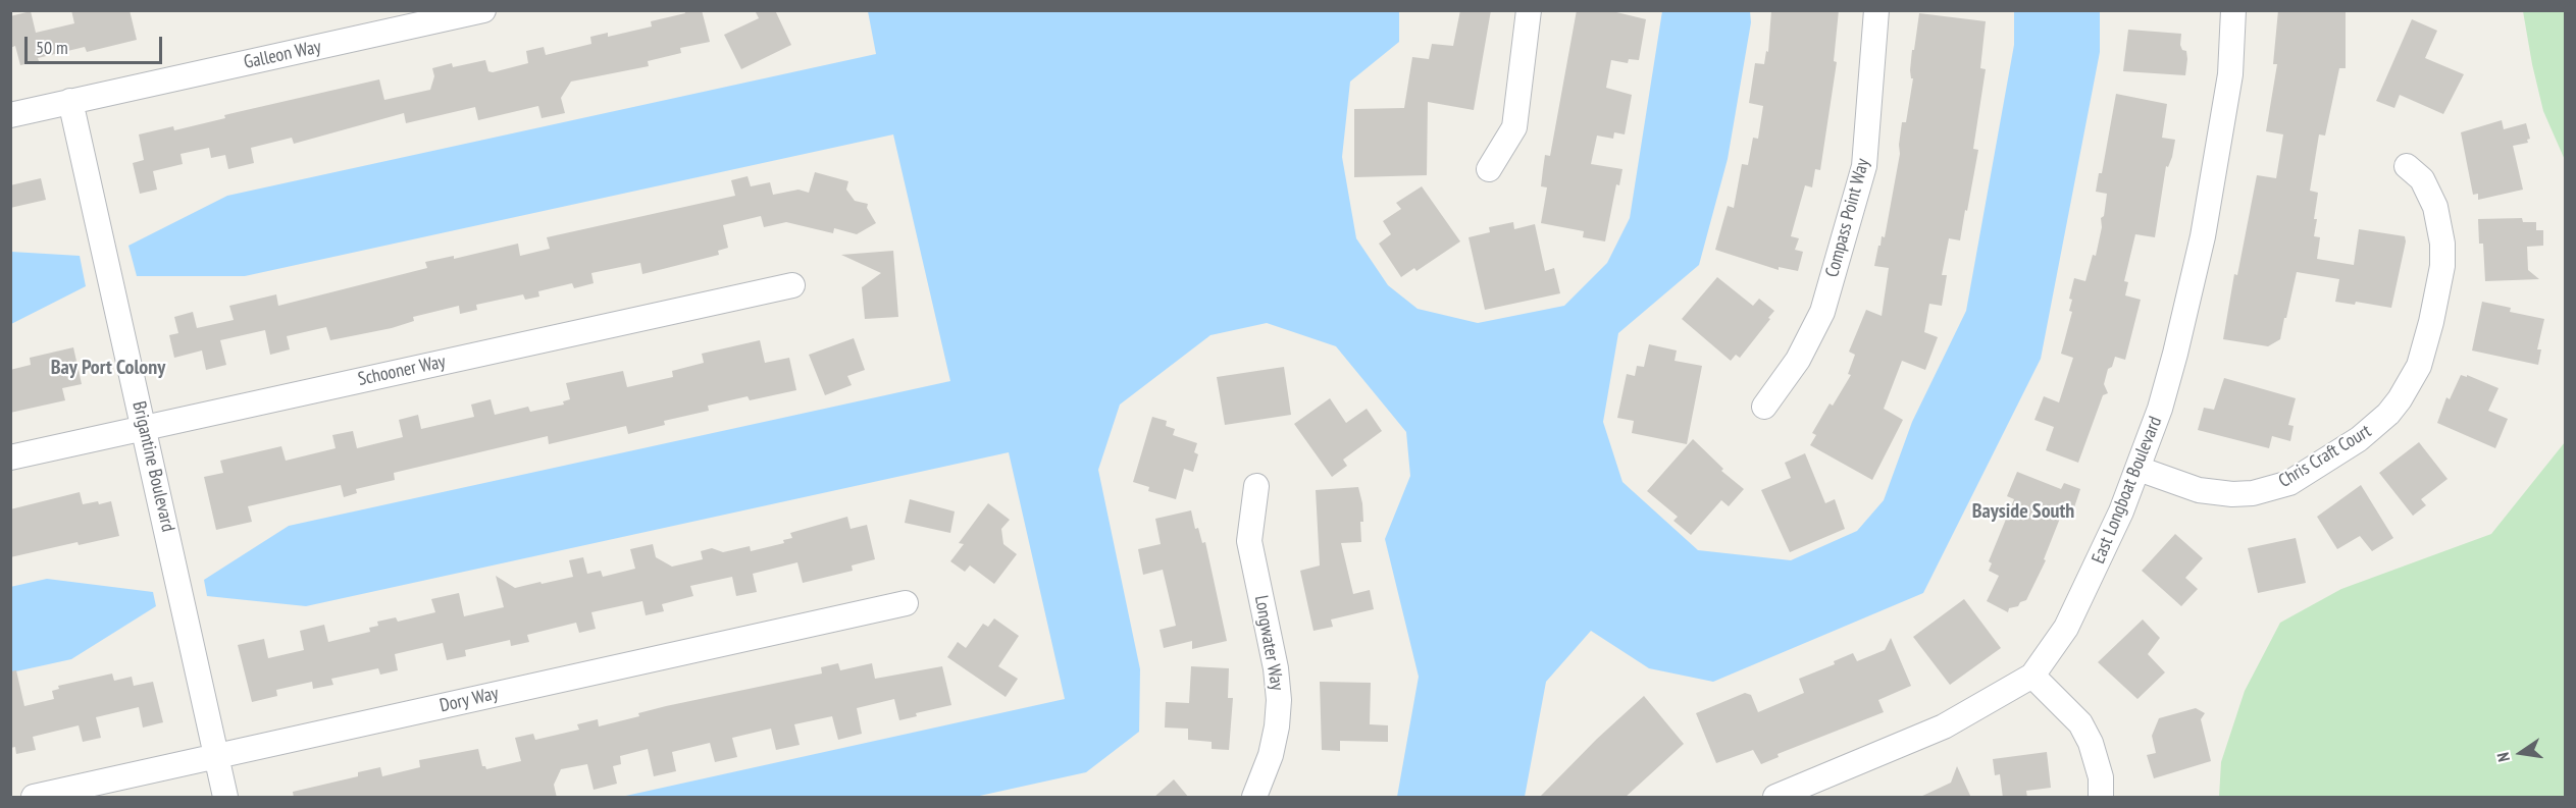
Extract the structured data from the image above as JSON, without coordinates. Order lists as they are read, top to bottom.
{
  "streets": {
    "street": [
      "Galleon Way",
      "Compass Point Way",
      "Schooner Way",
      "Chris Craft Court",
      "Brigantine Boulevard",
      "East Longboat Boulevard",
      "Longwater Way",
      "Dory Way"
    ]
  },
  "crossings": [
    ["Galleon Way", "Brigantine Boulevard"],
    ["Schooner Way", "Brigantine Boulevard"],
    ["Chris Craft Court", "East Longboat Boulevard"],
    ["Brigantine Boulevard", "Dory Way"]
  ],
  "districts": ["Bay Port Colony", "Bayside South"],
  "scale_bar": "50 m",
  "north": "left"
}
